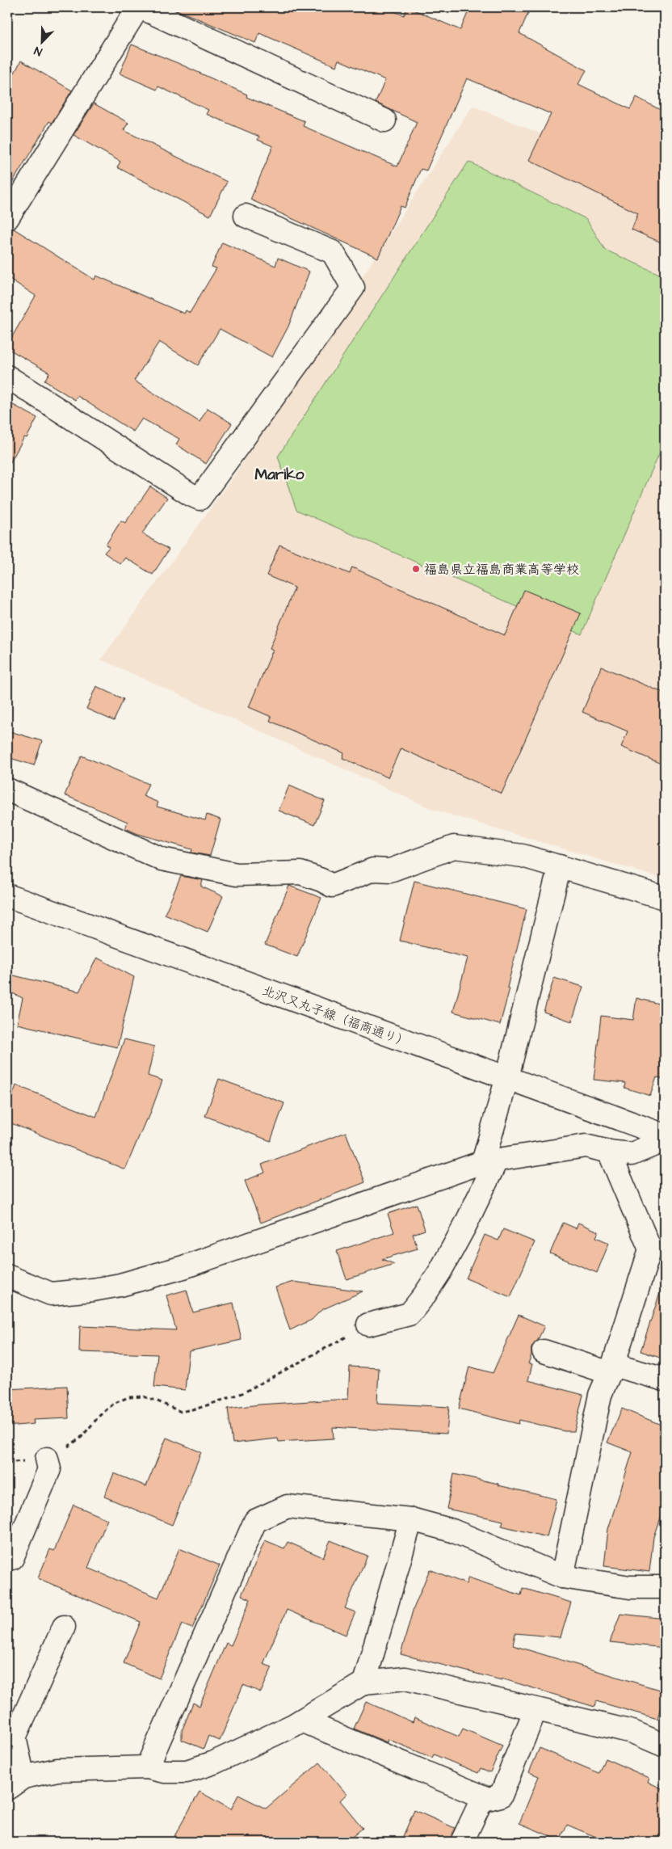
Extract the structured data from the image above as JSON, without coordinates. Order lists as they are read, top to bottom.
{
  "streets": {
    "street": ["北沢又丸子線（福商通り）"]
  },
  "districts": ["Mariko"],
  "places": ["福島県立福島商業高等学校"],
  "north": "bottom left"
}
